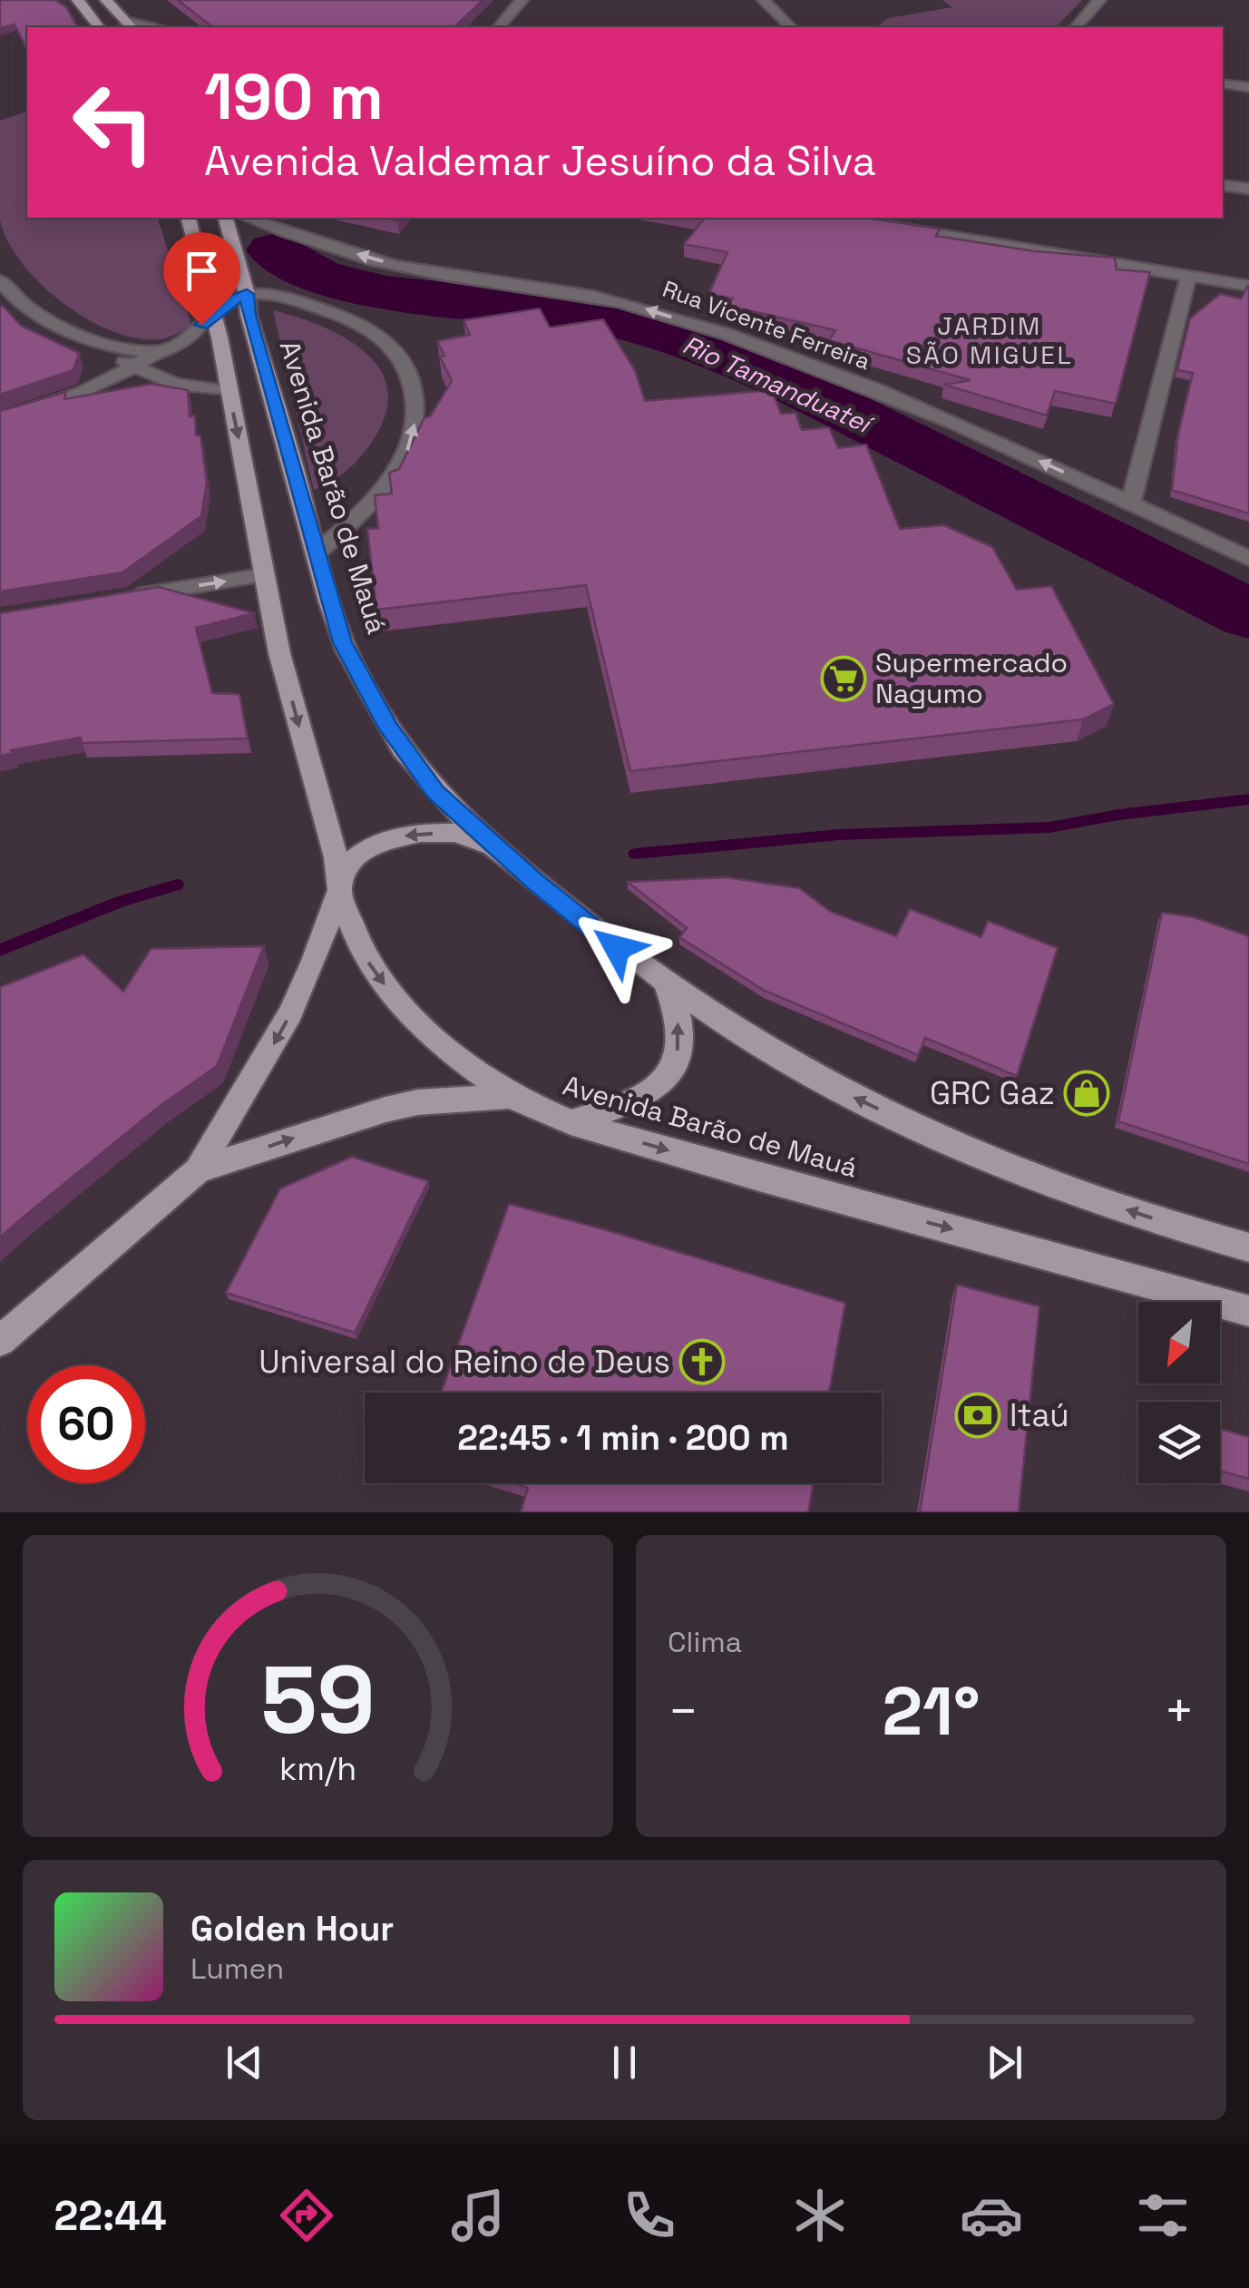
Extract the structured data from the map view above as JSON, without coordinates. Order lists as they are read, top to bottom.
{
  "streets": {
    "main road": ["Avenida Barão de Mauá"],
    "street": ["Rua Vicente Ferreira"]
  },
  "one_way": ["Rua Vicente Ferreira"],
  "districts": ["JARDIM SÃO MIGUEL"],
  "water": ["Rio Tamanduateí"],
  "places": {
    "supermarket": ["Supermercado Nagumo"],
    "shop": ["GRC Gaz"],
    "church": ["Universal do Reino de Deus"],
    "bank": ["Itaú"]
  },
  "north": "bottom left",
  "page": {
    "turn": ["190 m", "Avenida Valdemar Jesuíno da Silva"],
    "limit": "60",
    "trip": "22:45 · 1 min · 200 m",
    "tile": "Clima",
    "heat": ["−", "21°", "+"],
    "song": ["Golden Hour", "Lumen"],
    "tabs": "22:44",
    "gauge": ["59", "km/h"]
  }
}
